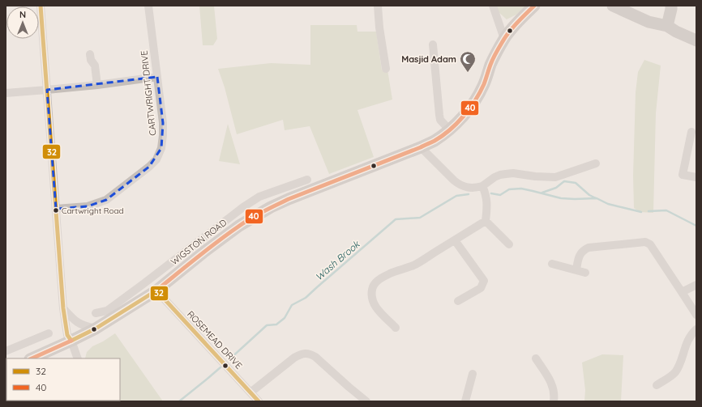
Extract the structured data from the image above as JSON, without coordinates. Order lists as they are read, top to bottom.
{
  "streets": {
    "main road": ["WIGSTON ROAD"],
    "street": ["CARTWRIGHT DRIVE", "ROSEMEAD DRIVE"]
  },
  "crossings": [
    ["WIGSTON ROAD", "ROSEMEAD DRIVE"]
  ],
  "water": ["Wash Brook"],
  "places": {
    "mosque": ["Masjid Adam"],
    "other": ["Cartwright Road"]
  },
  "lines": ["transit line 32", "transit line 40"],
  "legend": ["32", "40"],
  "north": "top"
}
